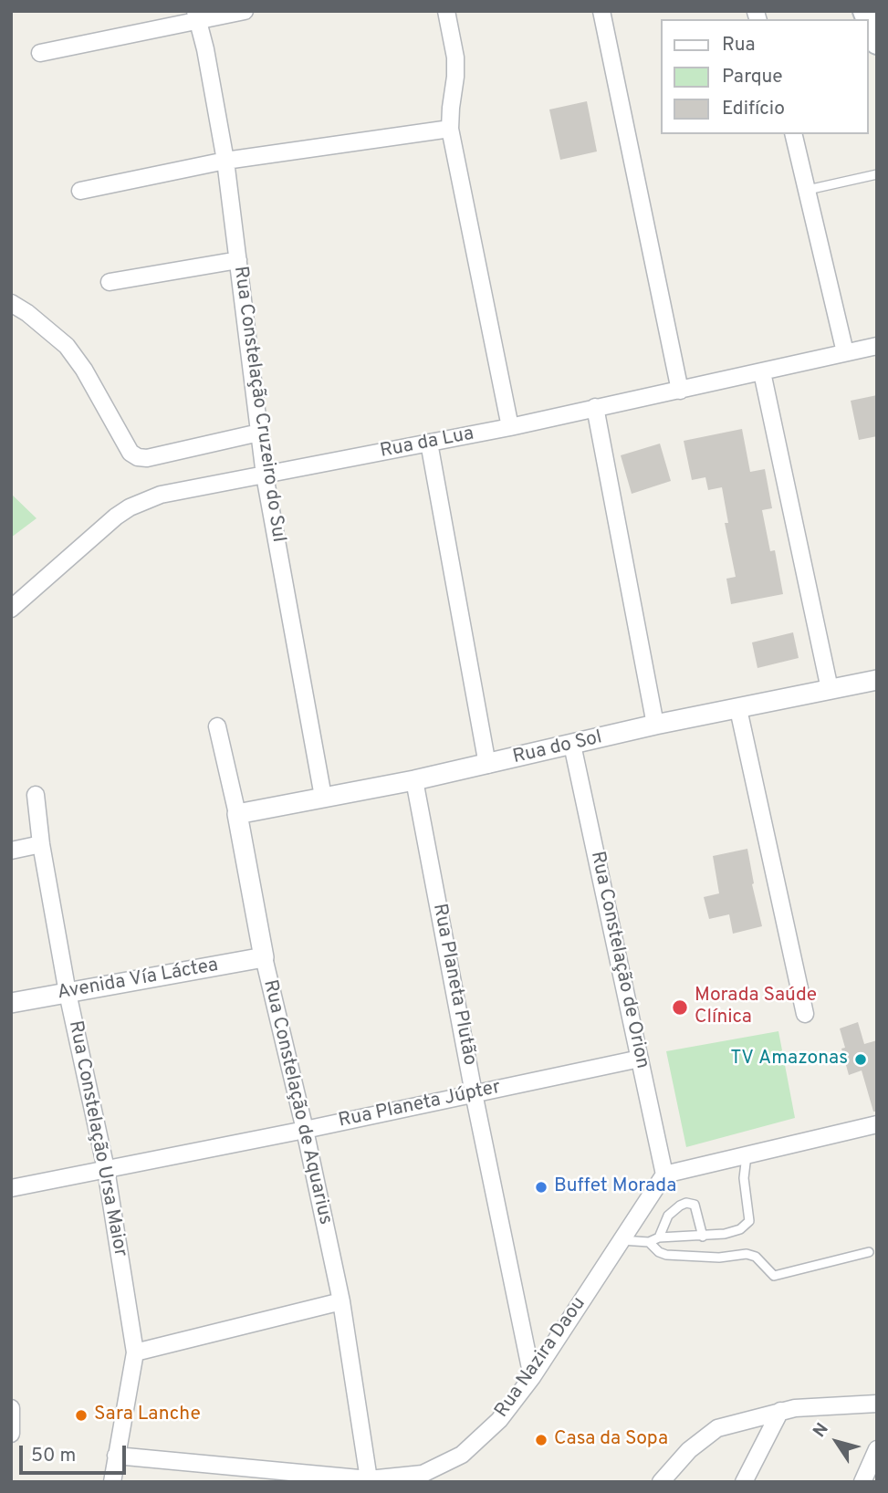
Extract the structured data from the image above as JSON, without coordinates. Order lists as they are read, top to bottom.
{
  "streets": {
    "street": [
      "Rua Constelação Cruzeiro do Sul",
      "Rua da Lua",
      "Rua do Sol",
      "Rua Constelação de Orion",
      "Avenida Vía Láctea",
      "Rua Planeta Plutão",
      "Rua Constelação de Aquarius",
      "Rua Planeta Júpter",
      "Rua Constelação Ursa Maior",
      "Rua Nazira Daou"
    ]
  },
  "crossings": [
    ["Rua Constelação Cruzeiro do Sul", "Rua da Lua"],
    ["Rua Constelação Cruzeiro do Sul", "Rua do Sol"],
    ["Rua do Sol", "Rua Constelação de Orion"],
    ["Rua do Sol", "Rua Planeta Plutão"],
    ["Rua do Sol", "Rua Constelação de Aquarius"],
    ["Rua Constelação de Orion", "Rua Planeta Júpter"],
    ["Rua Constelação de Orion", "Rua Nazira Daou"],
    ["Avenida Vía Láctea", "Rua Constelação de Aquarius"],
    ["Avenida Vía Láctea", "Rua Constelação Ursa Maior"],
    ["Rua Planeta Plutão", "Rua Planeta Júpter"],
    ["Rua Planeta Plutão", "Rua Nazira Daou"],
    ["Rua Constelação de Aquarius", "Rua Planeta Júpter"],
    ["Rua Constelação de Aquarius", "Rua Nazira Daou"],
    ["Rua Planeta Júpter", "Rua Constelação Ursa Maior"],
    ["Rua Constelação Ursa Maior", "Rua Nazira Daou"]
  ],
  "places": [
    "Morada Saúde Clínica",
    "TV Amazonas",
    "Buffet Morada",
    "Sara Lanche",
    "Casa da Sopa"
  ],
  "legend": ["Rua", "Parque", "Edifício"],
  "scale_bar": "50 m",
  "north": "top left"
}
